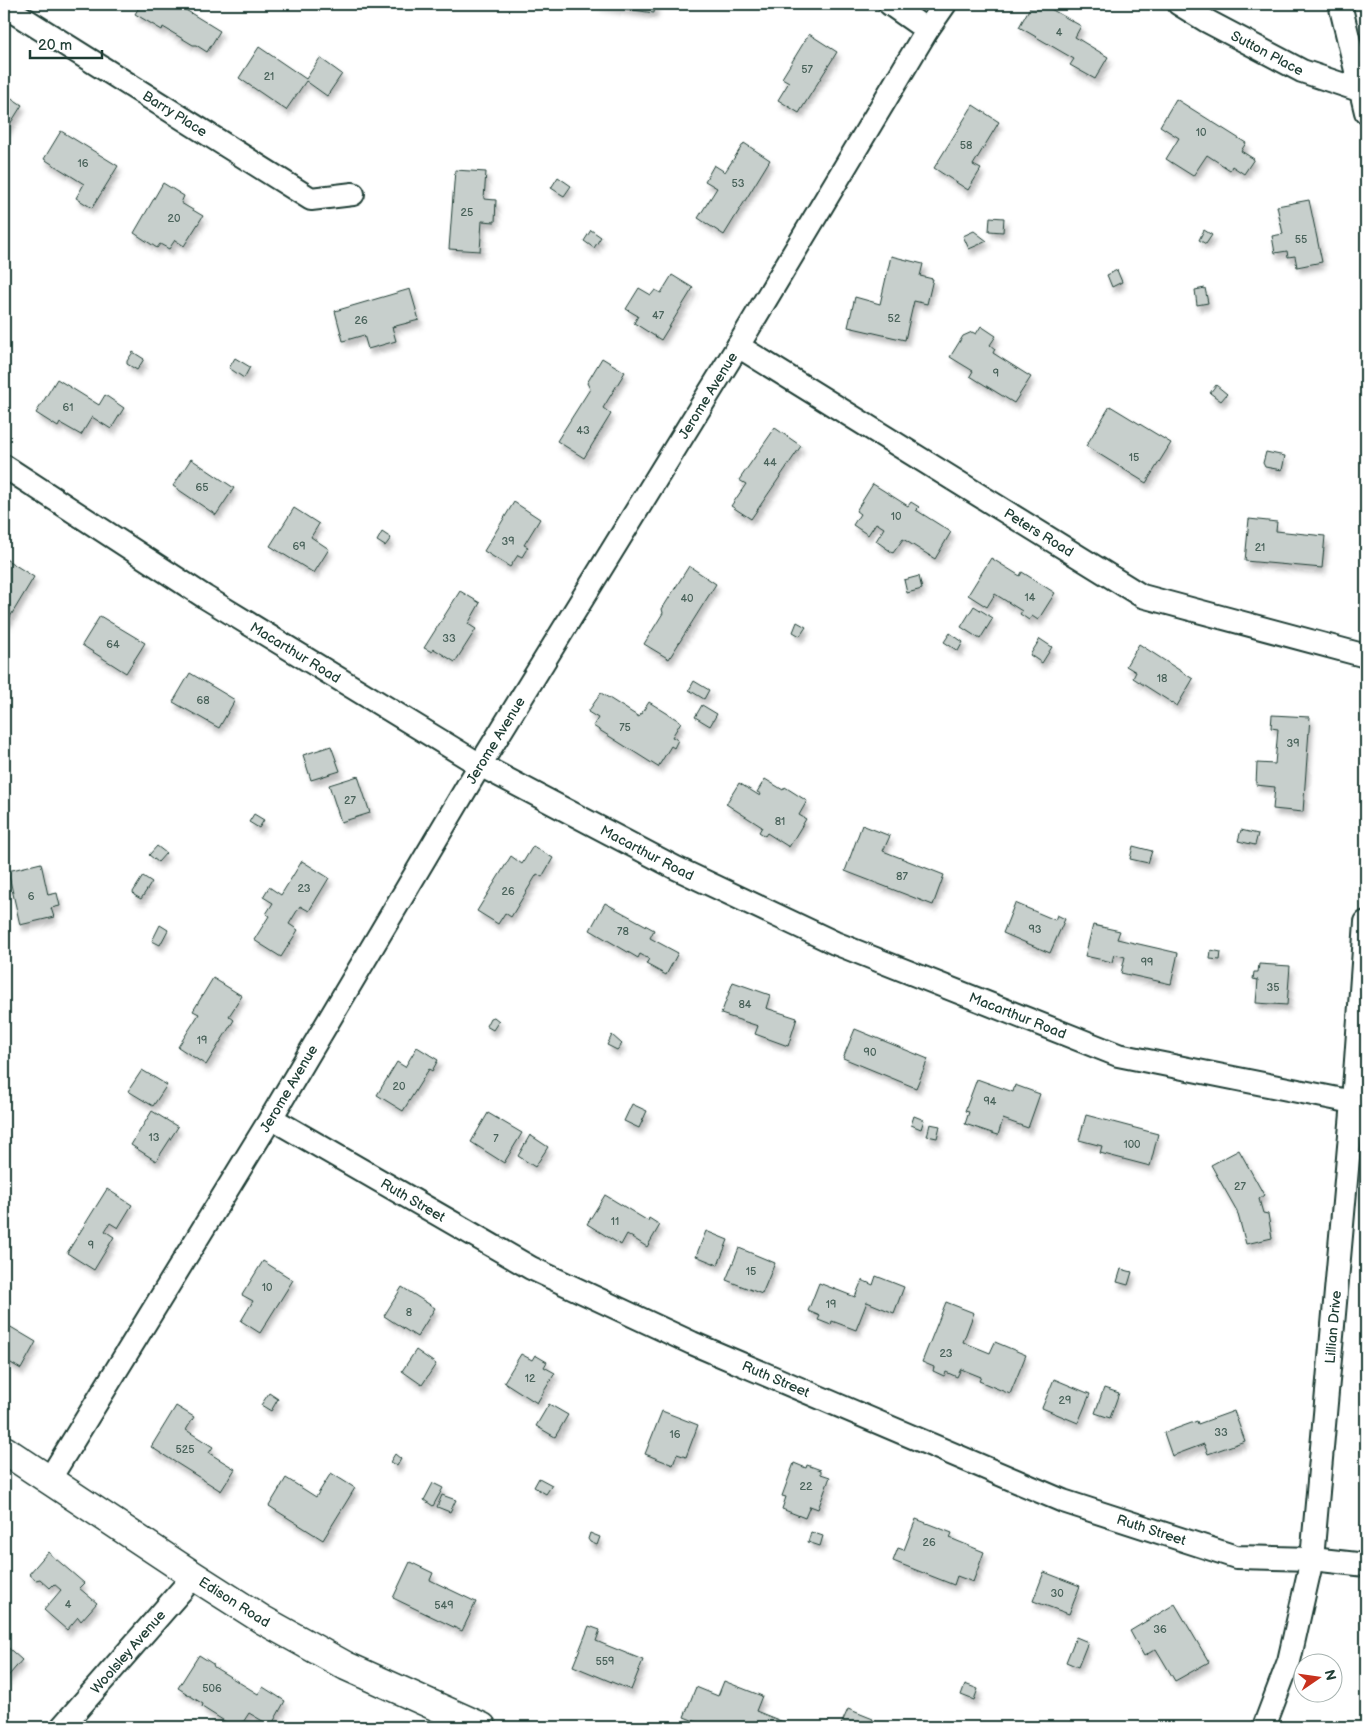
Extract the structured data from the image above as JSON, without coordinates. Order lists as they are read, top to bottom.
{
  "streets": {
    "street": [
      "Sutton Place",
      "Barry Place",
      "Jerome Avenue",
      "Peters Road",
      "Macarthur Road",
      "Ruth Street",
      "Lillian Drive",
      "Edison Road",
      "Woolsley Avenue"
    ]
  },
  "crossings": [
    ["Jerome Avenue", "Peters Road"],
    ["Jerome Avenue", "Macarthur Road"],
    ["Jerome Avenue", "Ruth Street"],
    ["Jerome Avenue", "Edison Road"],
    ["Macarthur Road", "Lillian Drive"],
    ["Ruth Street", "Lillian Drive"],
    ["Edison Road", "Woolsley Avenue"]
  ],
  "house_numbers": [
    "4",
    "57",
    "21",
    "10",
    "58",
    "16",
    "53",
    "25",
    "20",
    "55",
    "47",
    "52",
    "26",
    "9",
    "61",
    "43",
    "15",
    "44",
    "65",
    "10",
    "39",
    "69",
    "21",
    "14",
    "40",
    "33",
    "64",
    "18",
    "68",
    "75",
    "39",
    "27",
    "81",
    "87",
    "23",
    "26",
    "6",
    "93",
    "78",
    "99",
    "35",
    "84",
    "19",
    "90",
    "20",
    "94",
    "13",
    "7",
    "100",
    "27",
    "11",
    "9",
    "15",
    "10",
    "19",
    "8",
    "23",
    "12",
    "29",
    "33",
    "16",
    "525",
    "22",
    "26",
    "30",
    "4",
    "549",
    "36",
    "559",
    "506"
  ],
  "scale_bar": "20 m",
  "north": "right"
}
